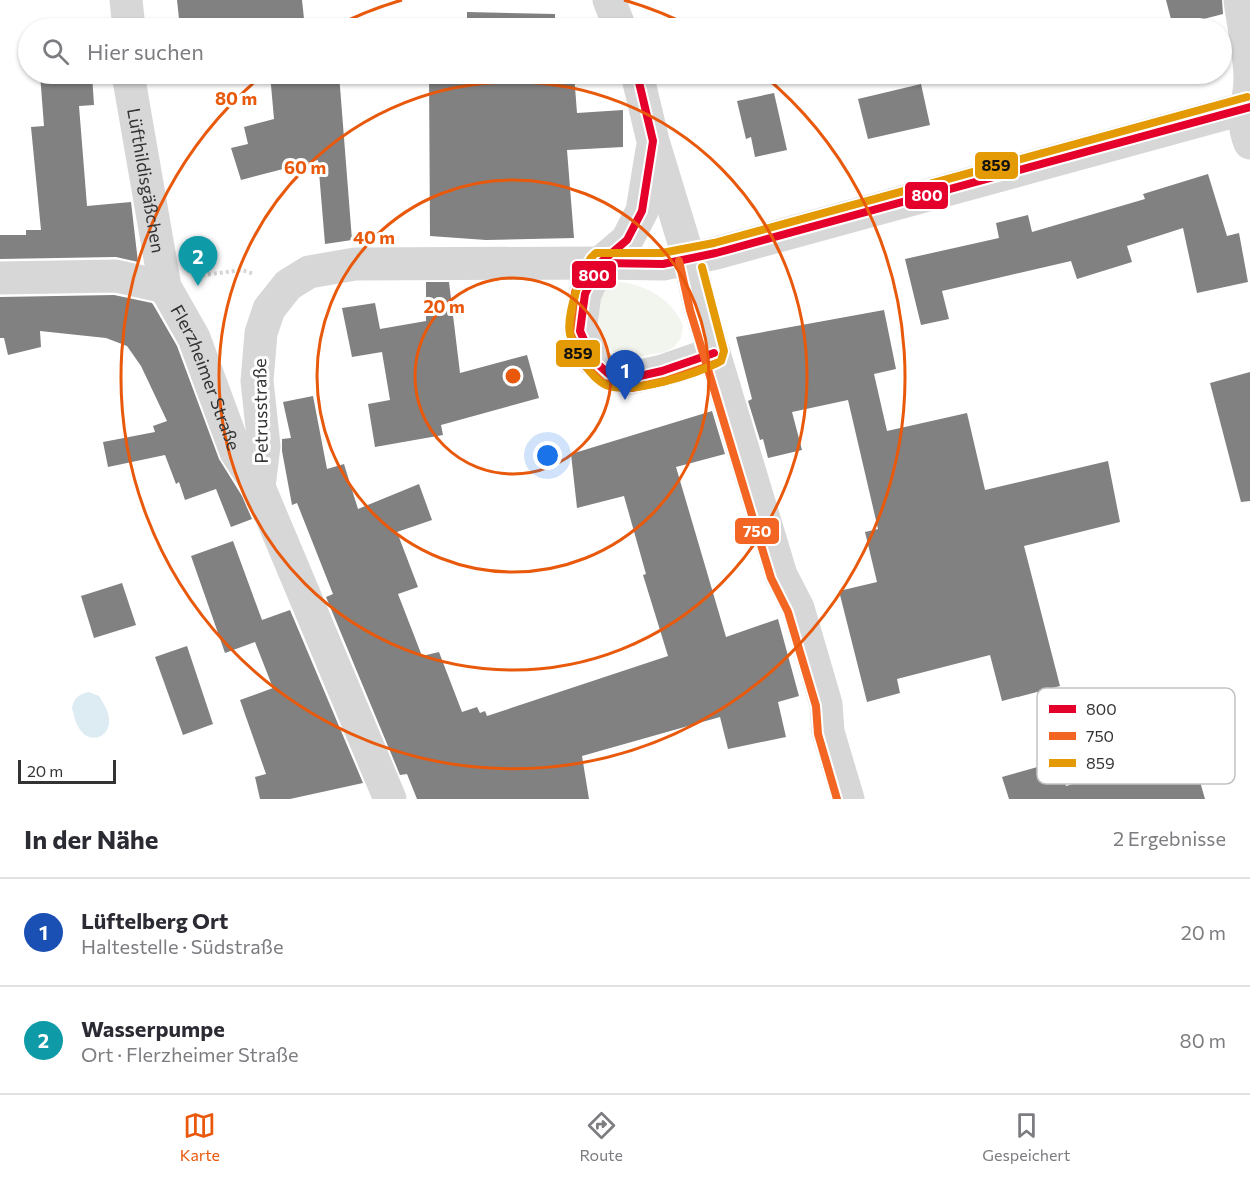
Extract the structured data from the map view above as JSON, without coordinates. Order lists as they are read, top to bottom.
{
  "streets": {
    "street": ["Lüfthildisgäßchen", "Flerzheimer Straße", "Petrusstraße"]
  },
  "crossings": [
    ["Lüfthildisgäßchen", "Flerzheimer Straße"],
    ["Flerzheimer Straße", "Petrusstraße"]
  ],
  "lines": ["transit line 800", "transit line 859", "transit line 750"],
  "legend": ["800", "750", "859"],
  "scale_bar": "20 m",
  "page": {
    "search": "Hier suchen",
    "pins": ["2", "1"],
    "scale": "20 m",
    "heading": ["In der Nähe", "2 Ergebnisse"],
    "list": [
      {
        "mark": "1",
        "name": "Lüftelberg Ort",
        "note": "Haltestelle · Südstraße",
        "value": "20 m"
      },
      {
        "mark": "2",
        "name": "Wasserpumpe",
        "note": "Ort · Flerzheimer Straße",
        "value": "80 m"
      }
    ],
    "nav": ["Karte", "Route", "Gespeichert"]
  },
  "rings": [
    "80 m",
    "60 m",
    "40 m",
    "20 m"
  ]
}
